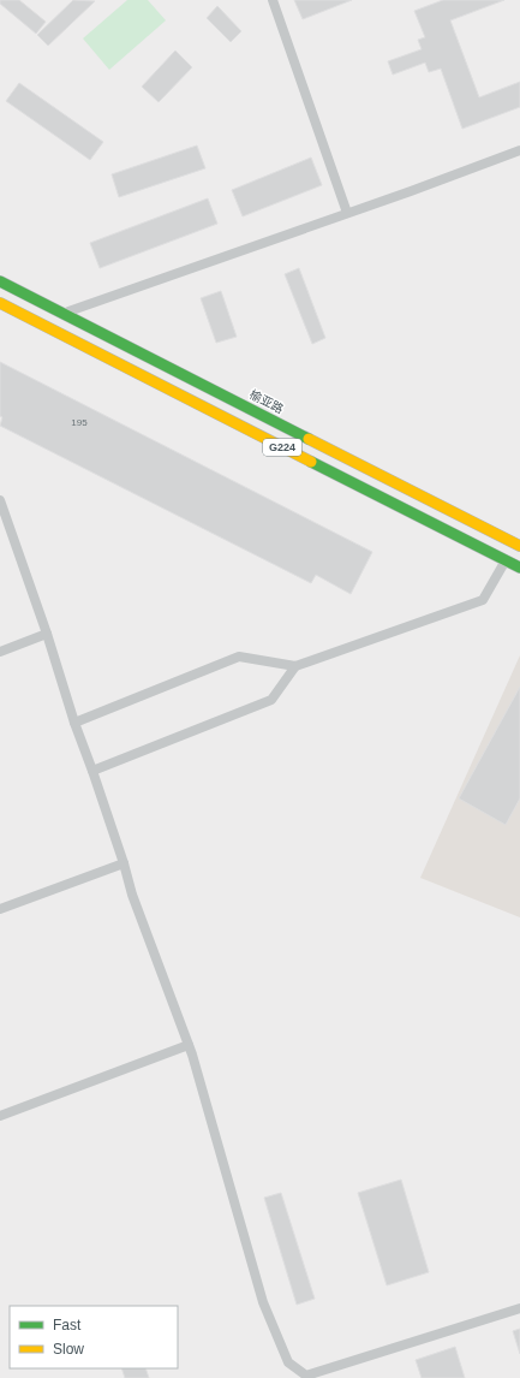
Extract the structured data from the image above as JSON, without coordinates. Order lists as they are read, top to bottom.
{
  "streets": {
    "highway": ["榆亚路", "G224"]
  },
  "house_numbers": ["195"],
  "legend": ["Fast", "Slow"]
}
